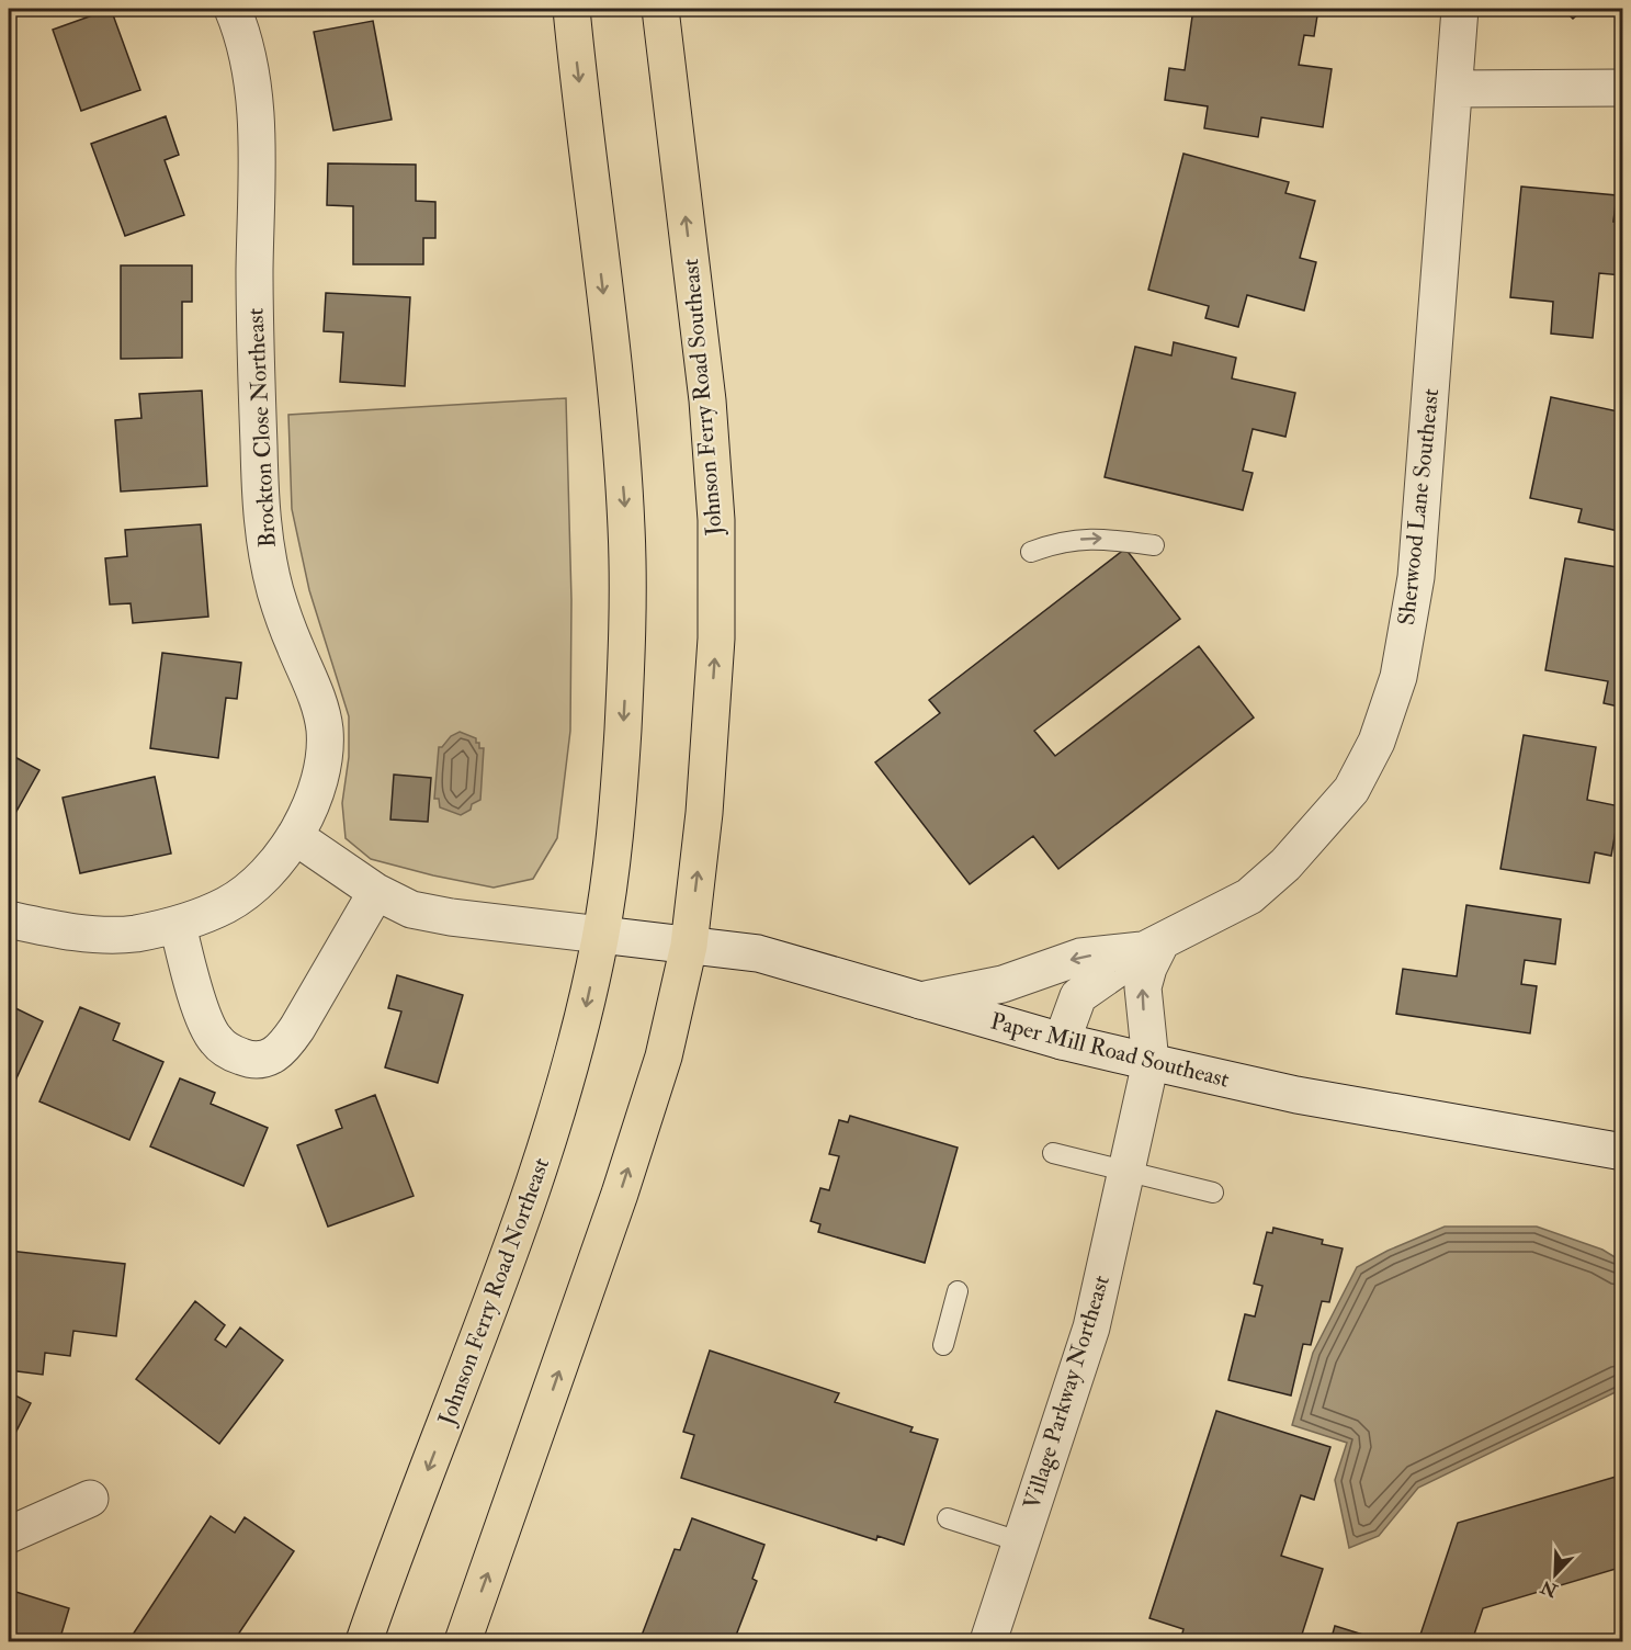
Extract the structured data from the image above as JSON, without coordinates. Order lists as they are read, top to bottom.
{
  "streets": {
    "main road": ["Johnson Ferry Road Southeast", "Johnson Ferry Road Northeast"],
    "street": [
      "Brockton Close Northeast",
      "Sherwood Lane Southeast",
      "Paper Mill Road Southeast",
      "Village Parkway Northeast"
    ]
  },
  "crossings": [
    ["Johnson Ferry Road Southeast", "Paper Mill Road Southeast"],
    ["Sherwood Lane Southeast", "Paper Mill Road Southeast"],
    ["Paper Mill Road Southeast", "Johnson Ferry Road Northeast"],
    ["Paper Mill Road Southeast", "Village Parkway Northeast"]
  ],
  "north": "bottom left"
}
